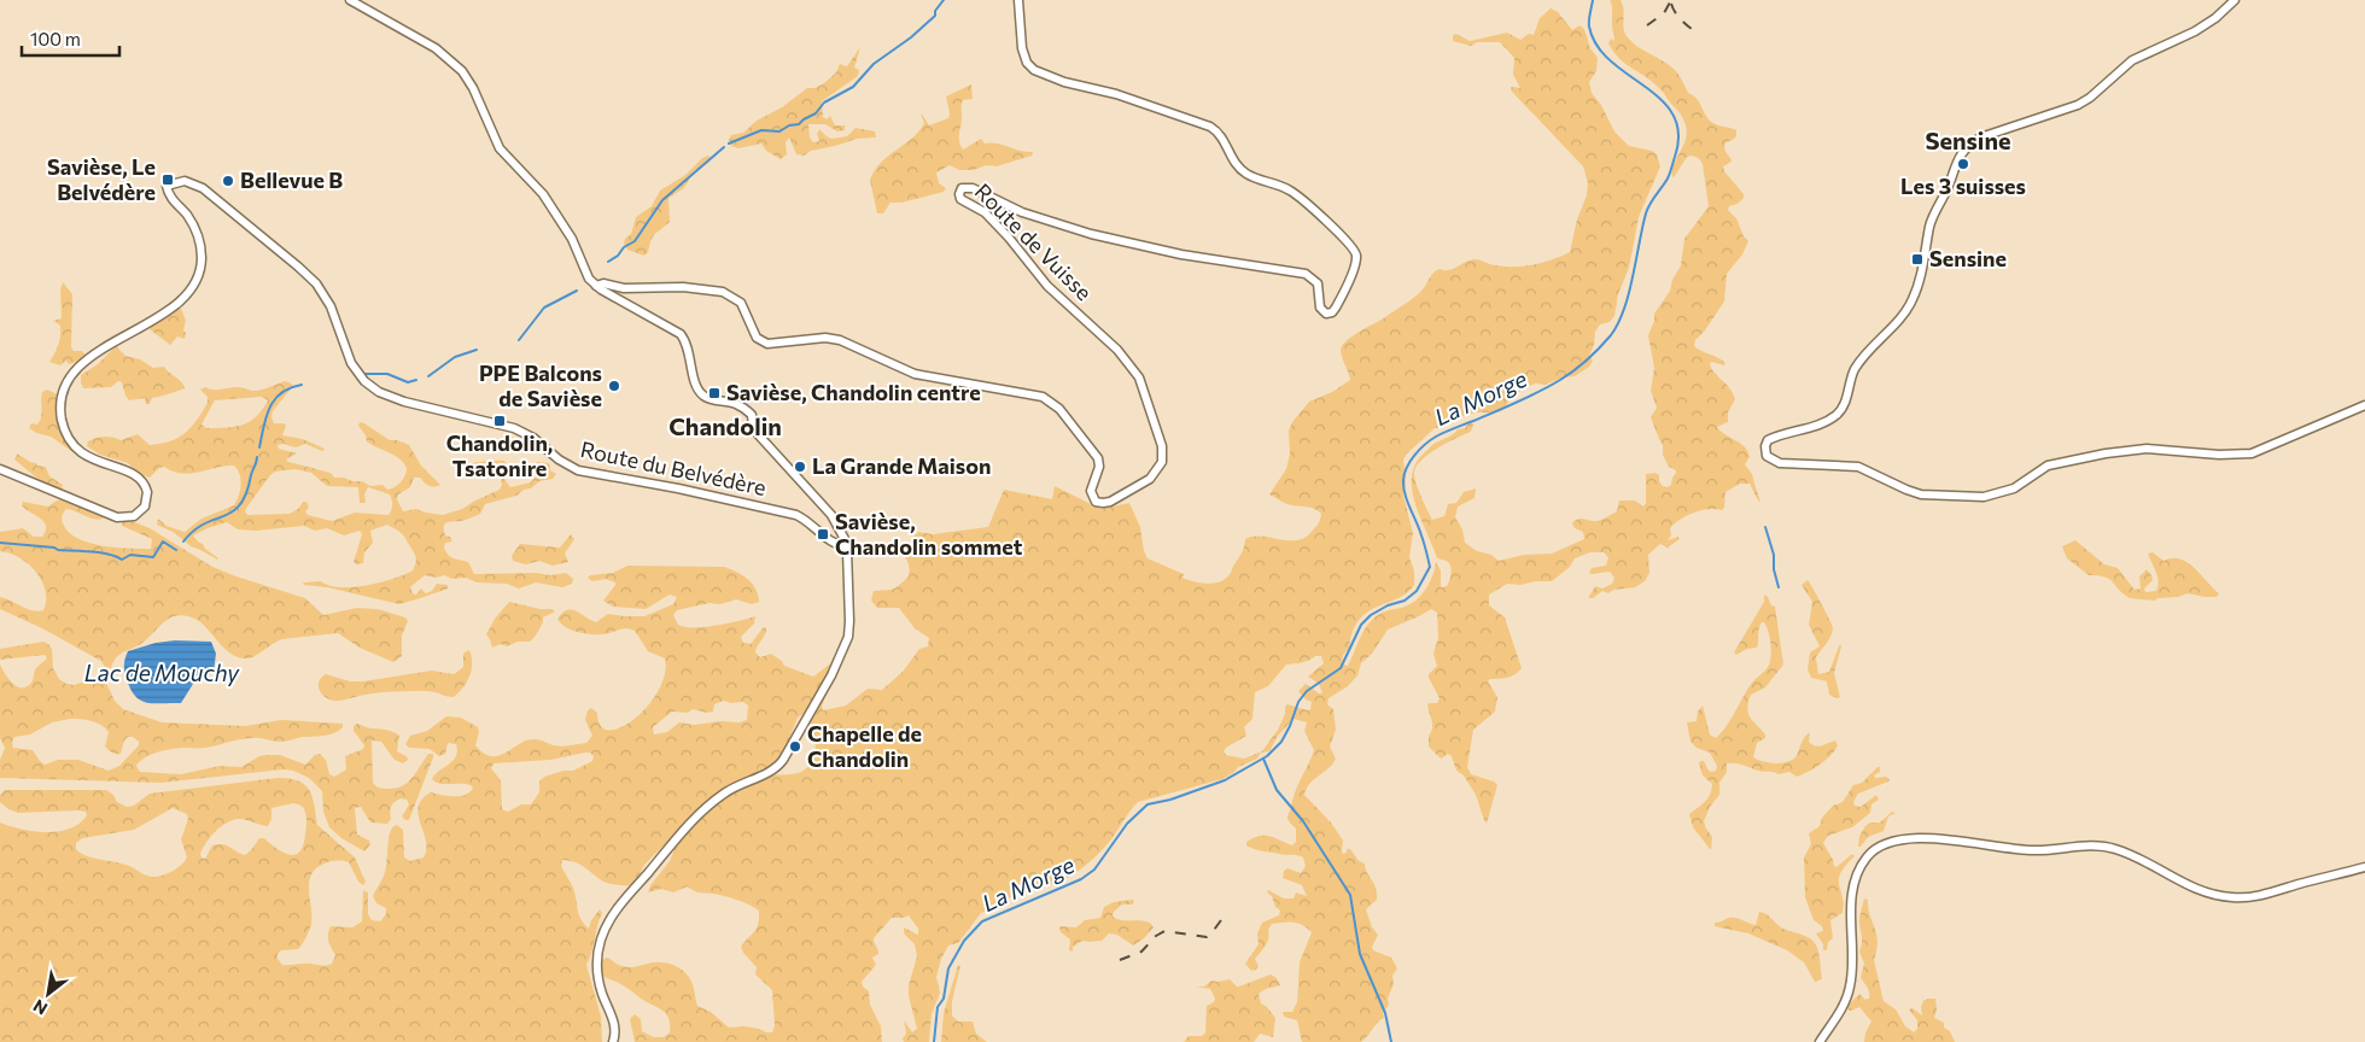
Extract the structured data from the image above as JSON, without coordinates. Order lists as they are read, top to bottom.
{
  "streets": {
    "street": ["Route de Vuisse", "Route du Belvédère"]
  },
  "districts": ["Sensine", "Chandolin"],
  "water": ["La Morge", "Lac de Mouchy"],
  "places": {
    "other": [
      "Les 3 suisses",
      "Bellevue B",
      "PPE Balcons de Savièse",
      "La Grande Maison",
      "Chapelle de Chandolin"
    ],
    "transit": [
      "Savièse, Le Belvédère",
      "Sensine",
      "Savièse, Chandolin centre",
      "Chandolin, Tsatonire",
      "Savièse, Chandolin sommet"
    ]
  },
  "scale_bar": "100 m",
  "north": "bottom left"
}
